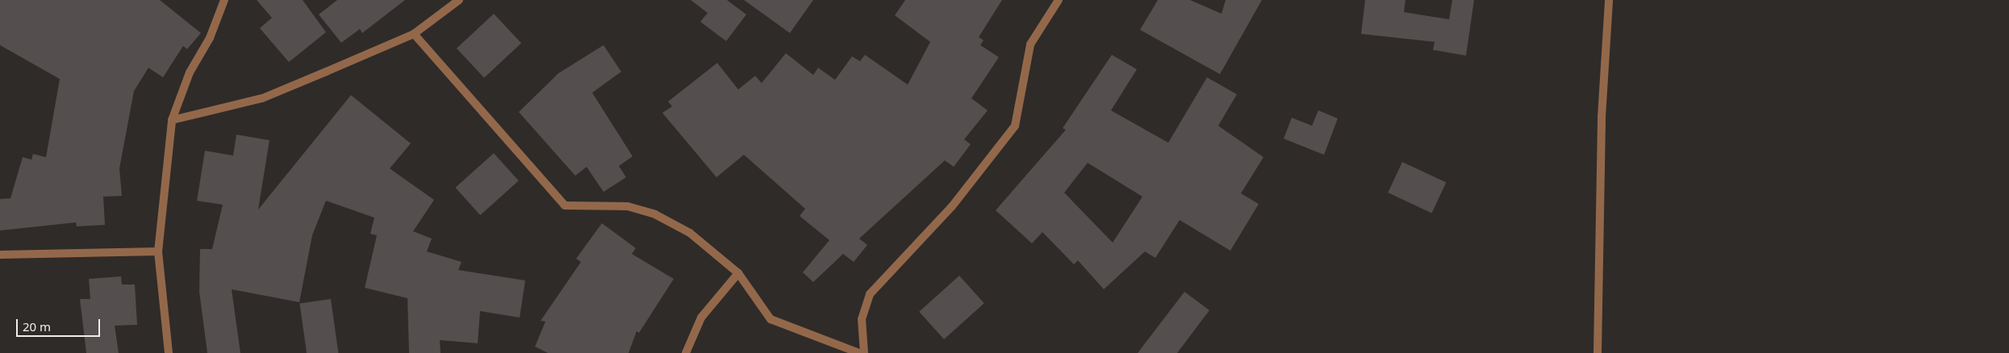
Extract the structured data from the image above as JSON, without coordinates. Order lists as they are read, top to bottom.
{
  "scale_bar": "20 m"
}
